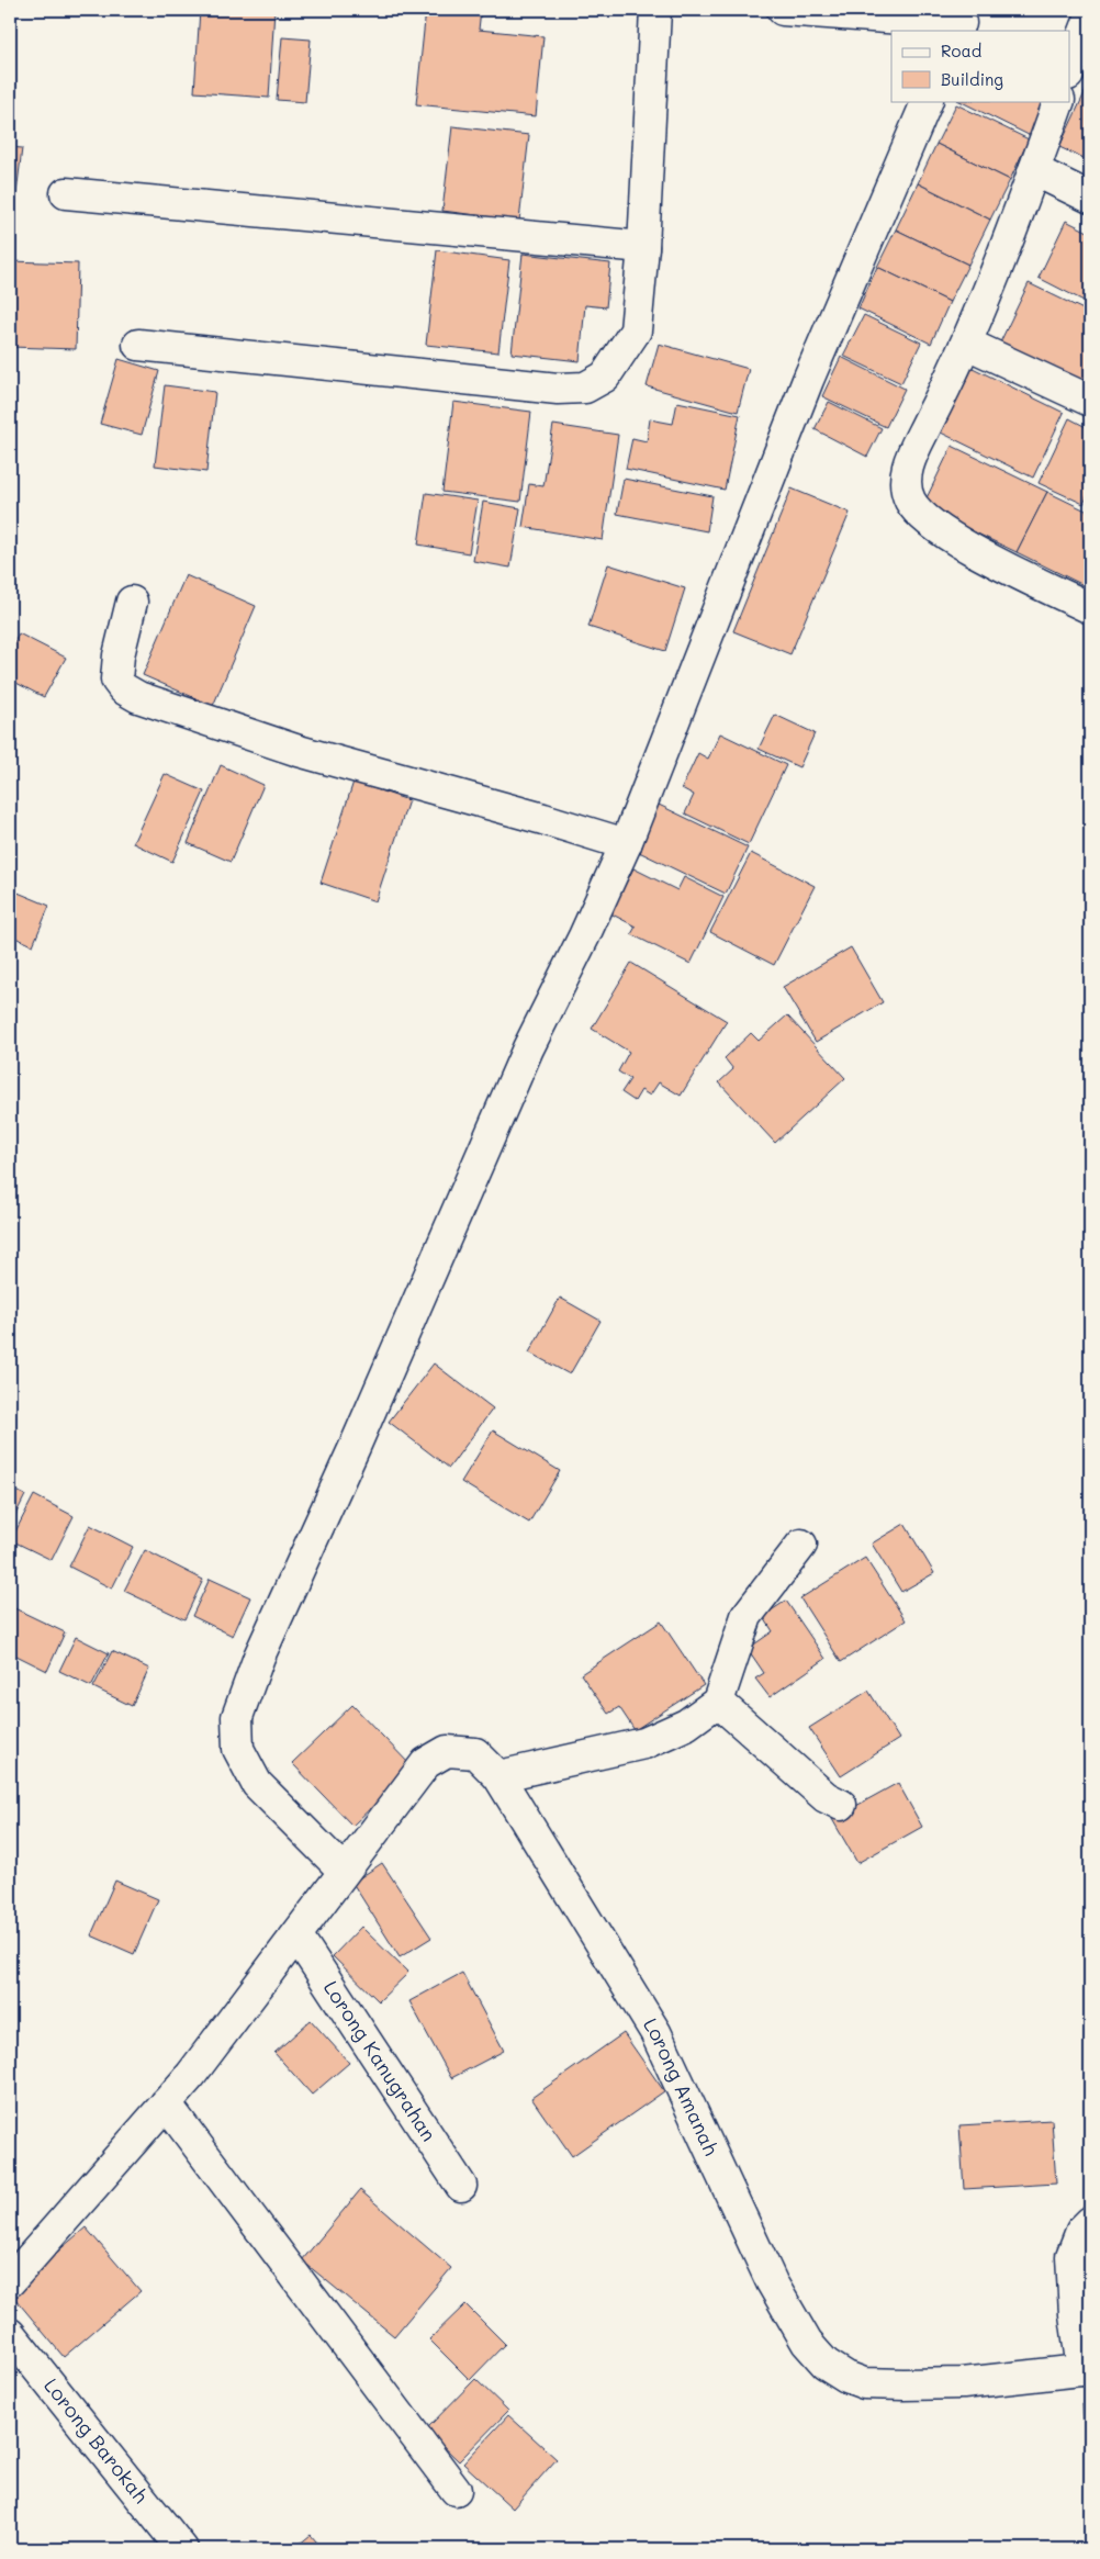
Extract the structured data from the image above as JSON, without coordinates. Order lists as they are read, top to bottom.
{
  "streets": {
    "street": ["Lorong Kanugrahan", "Lorong Amanah", "Lorong Barokah"]
  },
  "crossings": [
    ["Lorong Kanugrahan", "Lorong Amanah"]
  ],
  "legend": ["Road", "Building"]
}
